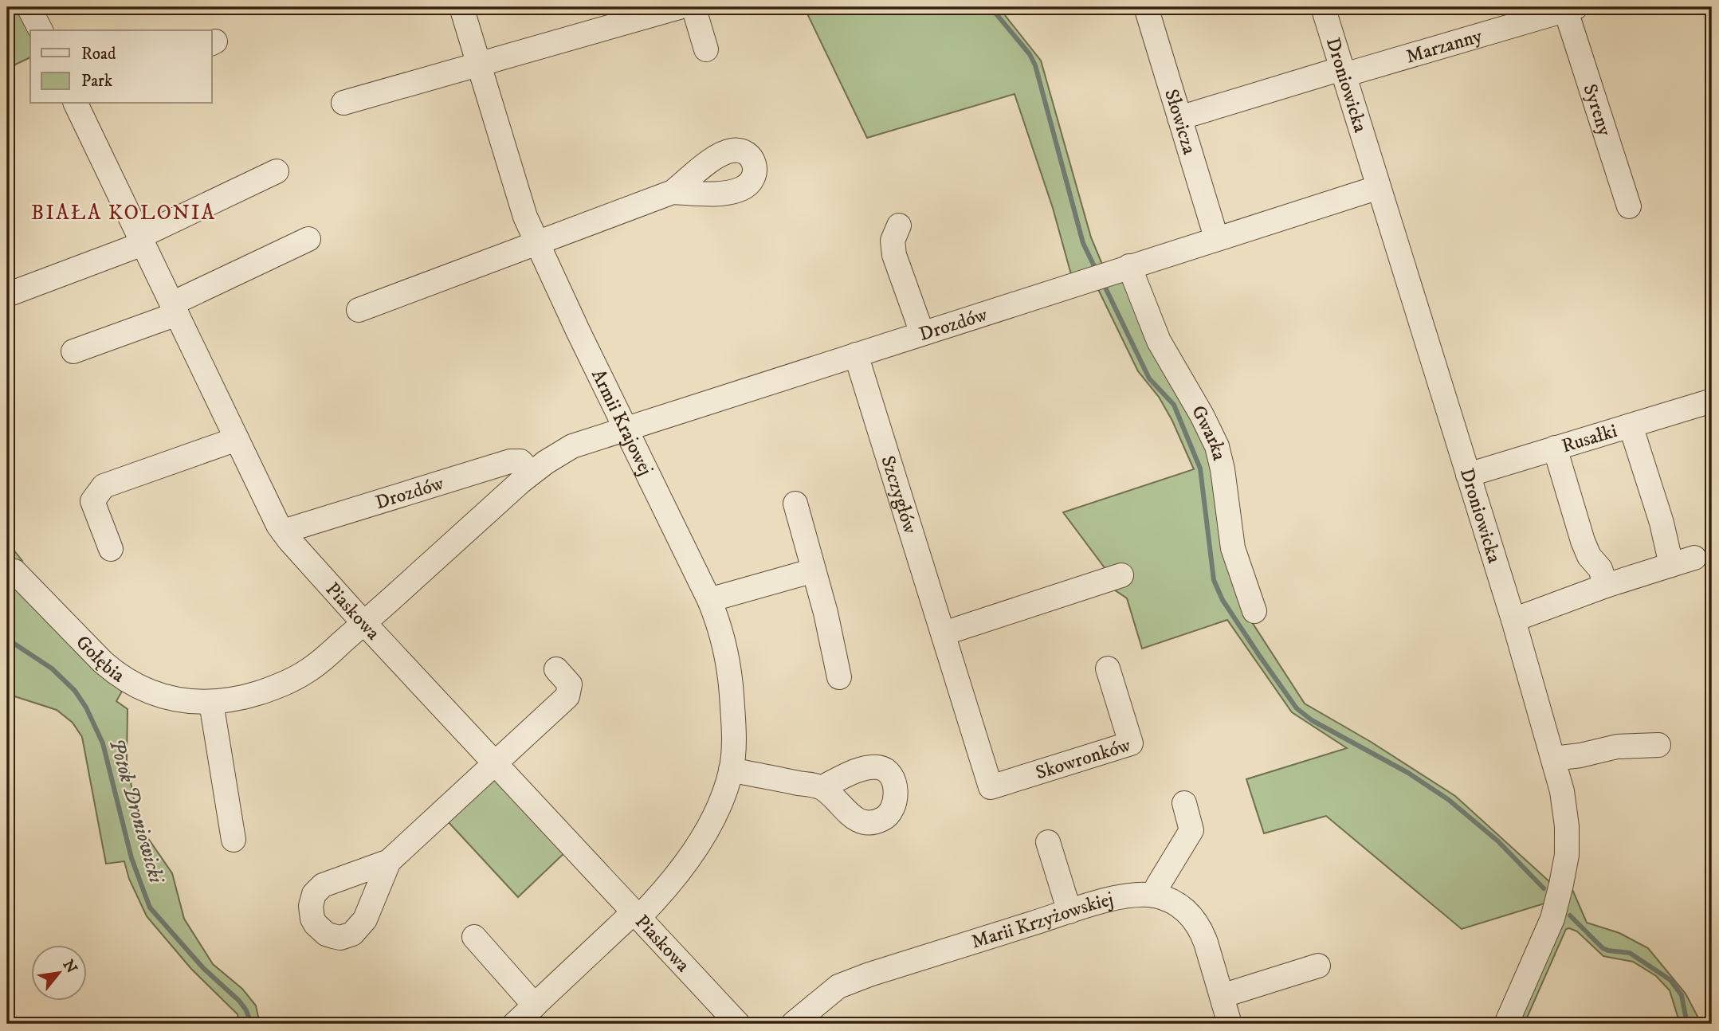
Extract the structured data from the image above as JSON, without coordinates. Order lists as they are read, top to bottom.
{
  "streets": {
    "street": [
      "Marzanny",
      "Droniowicka",
      "Syreny",
      "Słowicza",
      "Drozdów",
      "Armii Krajowej",
      "Gwarka",
      "Rusałki",
      "Szczygłów",
      "Piaskowa",
      "Gołębia",
      "Skowronków",
      "Marii Krzyżowskiej"
    ]
  },
  "crossings": [
    ["Marzanny", "Droniowicka"],
    ["Marzanny", "Syreny"],
    ["Marzanny", "Słowicza"],
    ["Droniowicka", "Drozdów"],
    ["Droniowicka", "Rusałki"],
    ["Słowicza", "Drozdów"],
    ["Drozdów", "Armii Krajowej"],
    ["Drozdów", "Gwarka"],
    ["Drozdów", "Szczygłów"],
    ["Drozdów", "Piaskowa"],
    ["Drozdów", "Gołębia"],
    ["Armii Krajowej", "Piaskowa"],
    ["Szczygłów", "Skowronków"],
    ["Piaskowa", "Gołębia"]
  ],
  "districts": ["BIAŁA KOLONIA"],
  "water": ["Potok Droniowicki"],
  "legend": ["Road", "Park"],
  "north": "top right"
}
